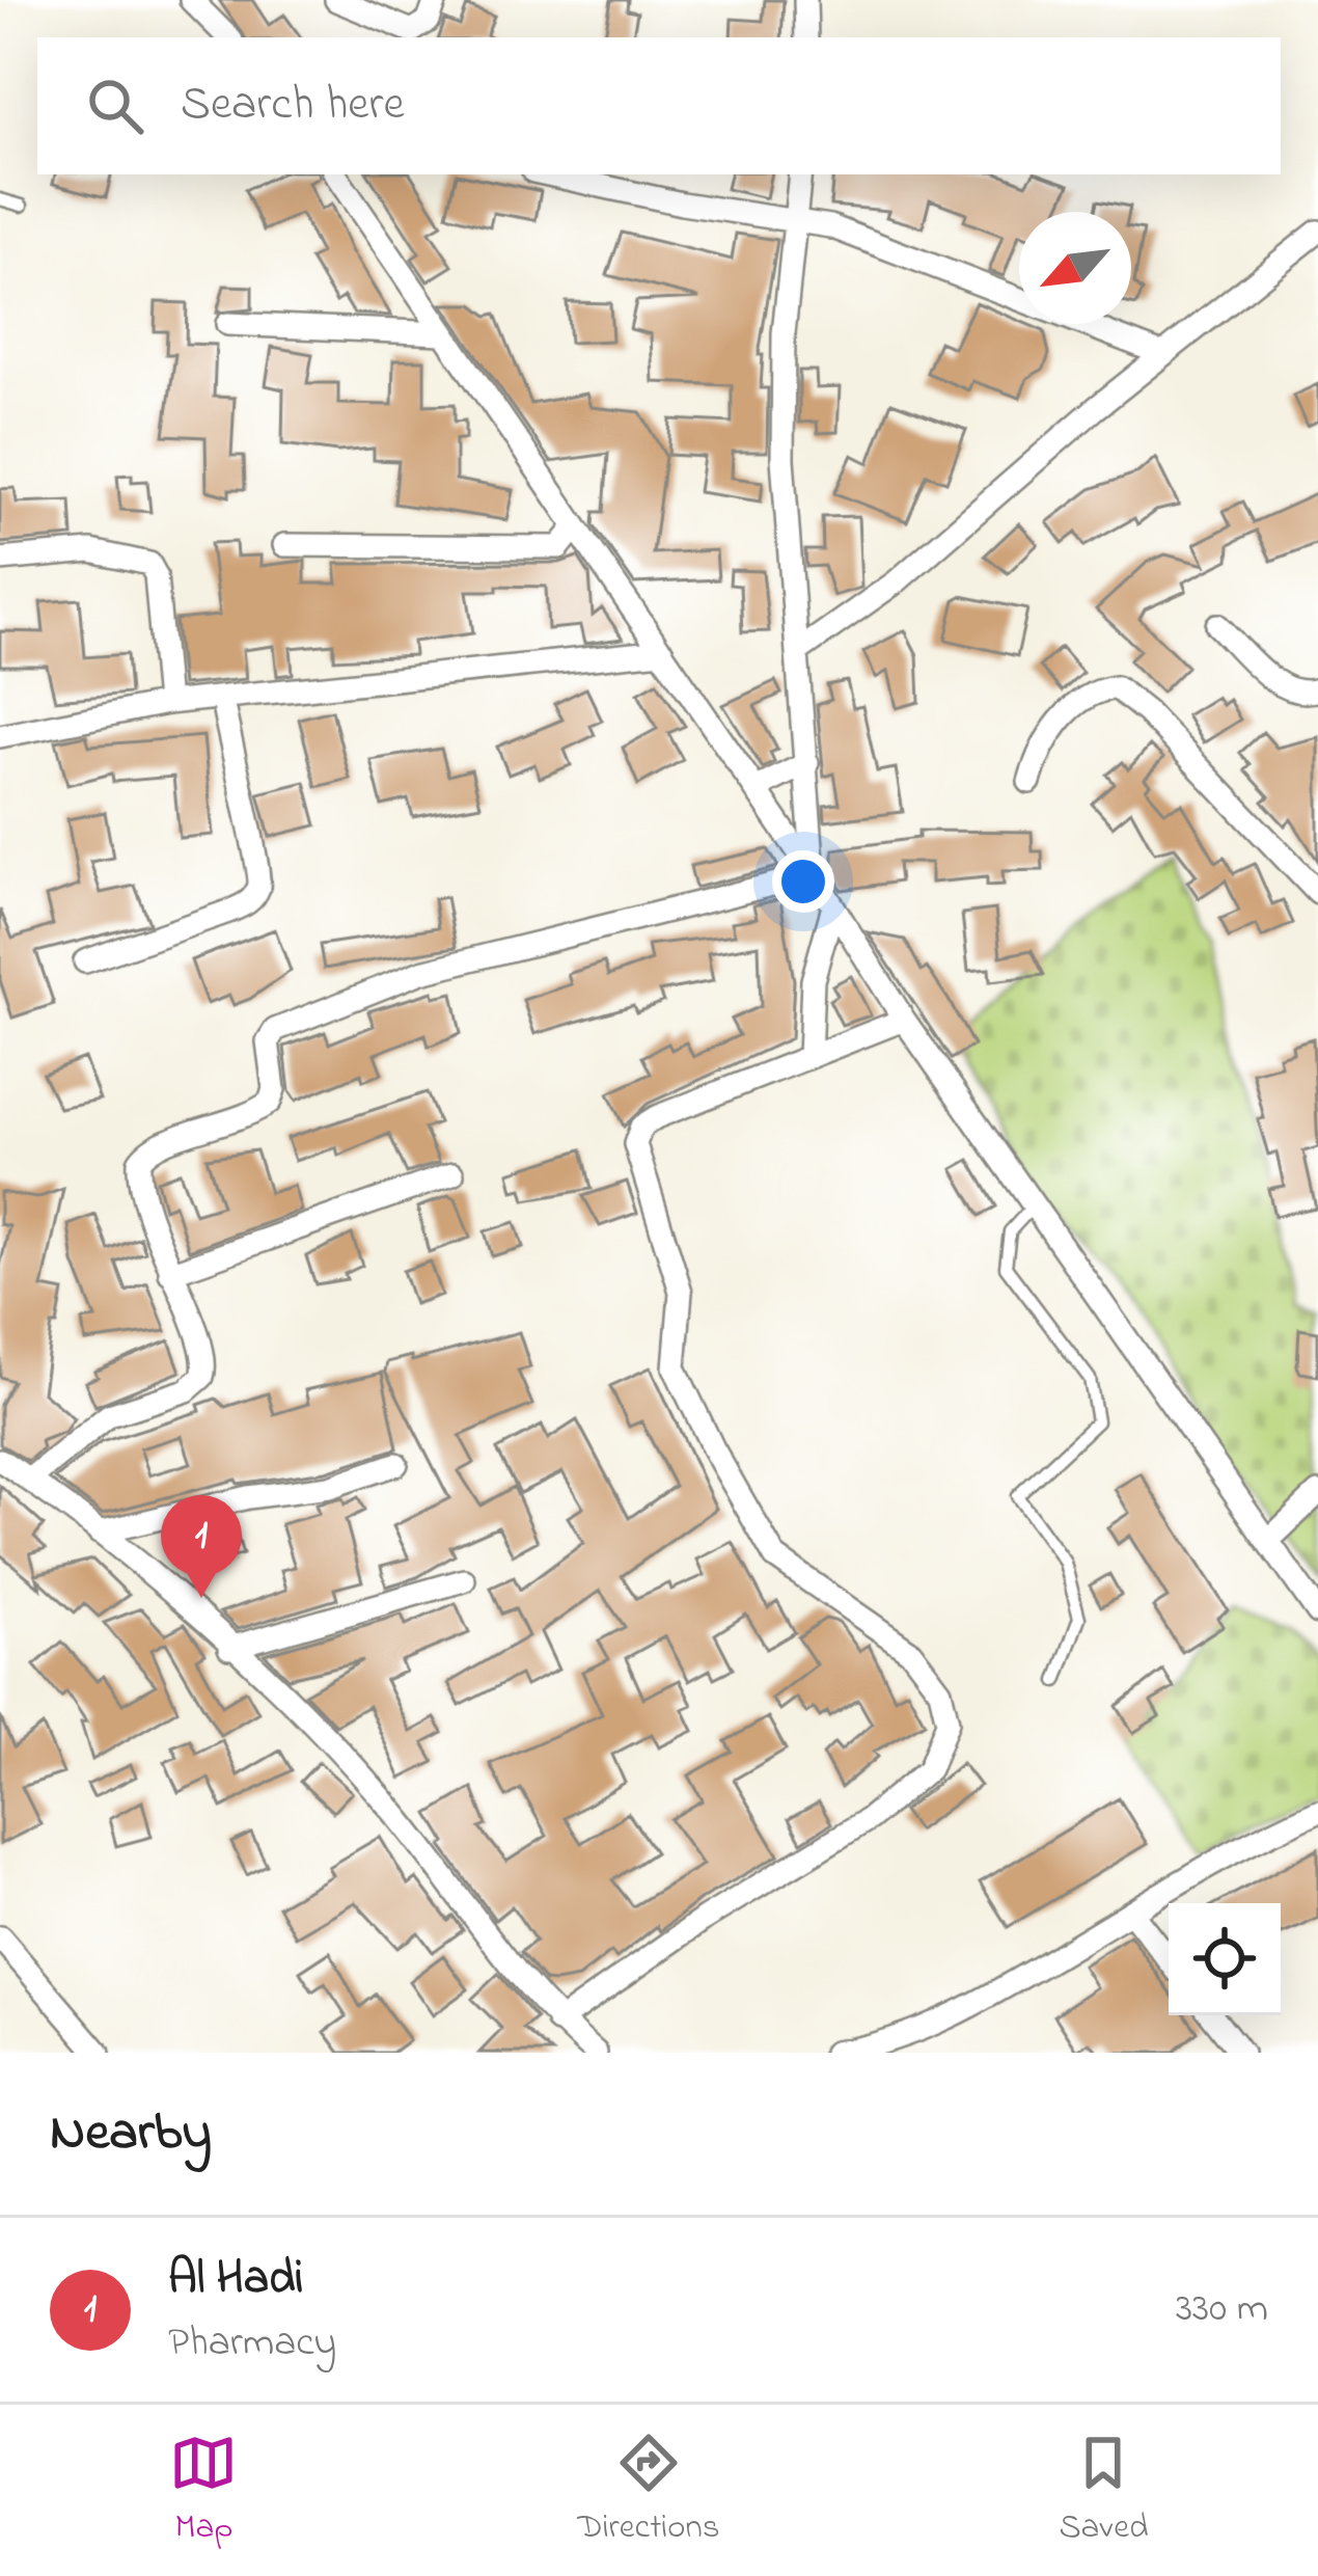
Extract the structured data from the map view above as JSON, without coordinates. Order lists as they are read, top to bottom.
{
  "north": "bottom left",
  "page": {
    "search": "Search here",
    "pins": "1",
    "heading": "Nearby",
    "list": [
      {
        "mark": "1",
        "name": "Al Hadi",
        "note": "Pharmacy",
        "value": "330 m"
      }
    ],
    "nav": ["Map", "Directions", "Saved"]
  }
}
